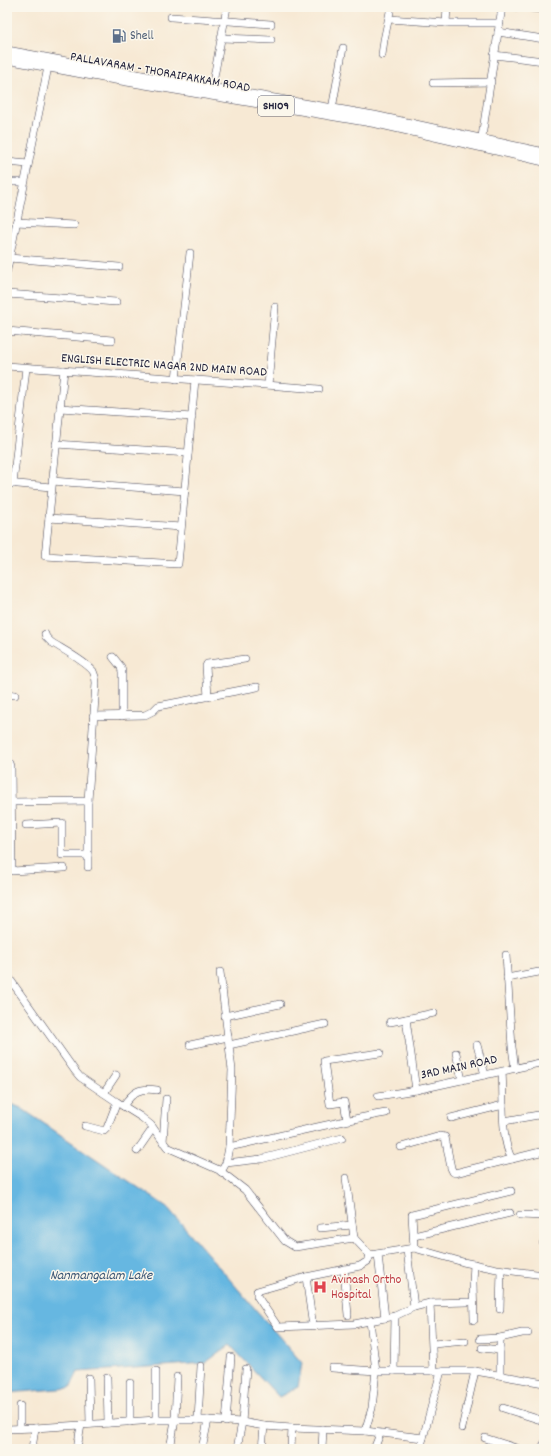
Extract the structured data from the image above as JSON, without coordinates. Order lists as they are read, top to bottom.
{
  "streets": {
    "main road": ["PALLAVARAM - THORAIPAKKAM ROAD", "SH109"],
    "street": ["ENGLISH ELECTRIC NAGAR 2ND MAIN ROAD", "3RD MAIN ROAD"]
  },
  "water": ["Nanmangalam Lake"],
  "places": {
    "fuel station": ["Shell"],
    "hospital": ["Avinash Ortho Hospital"]
  }
}
